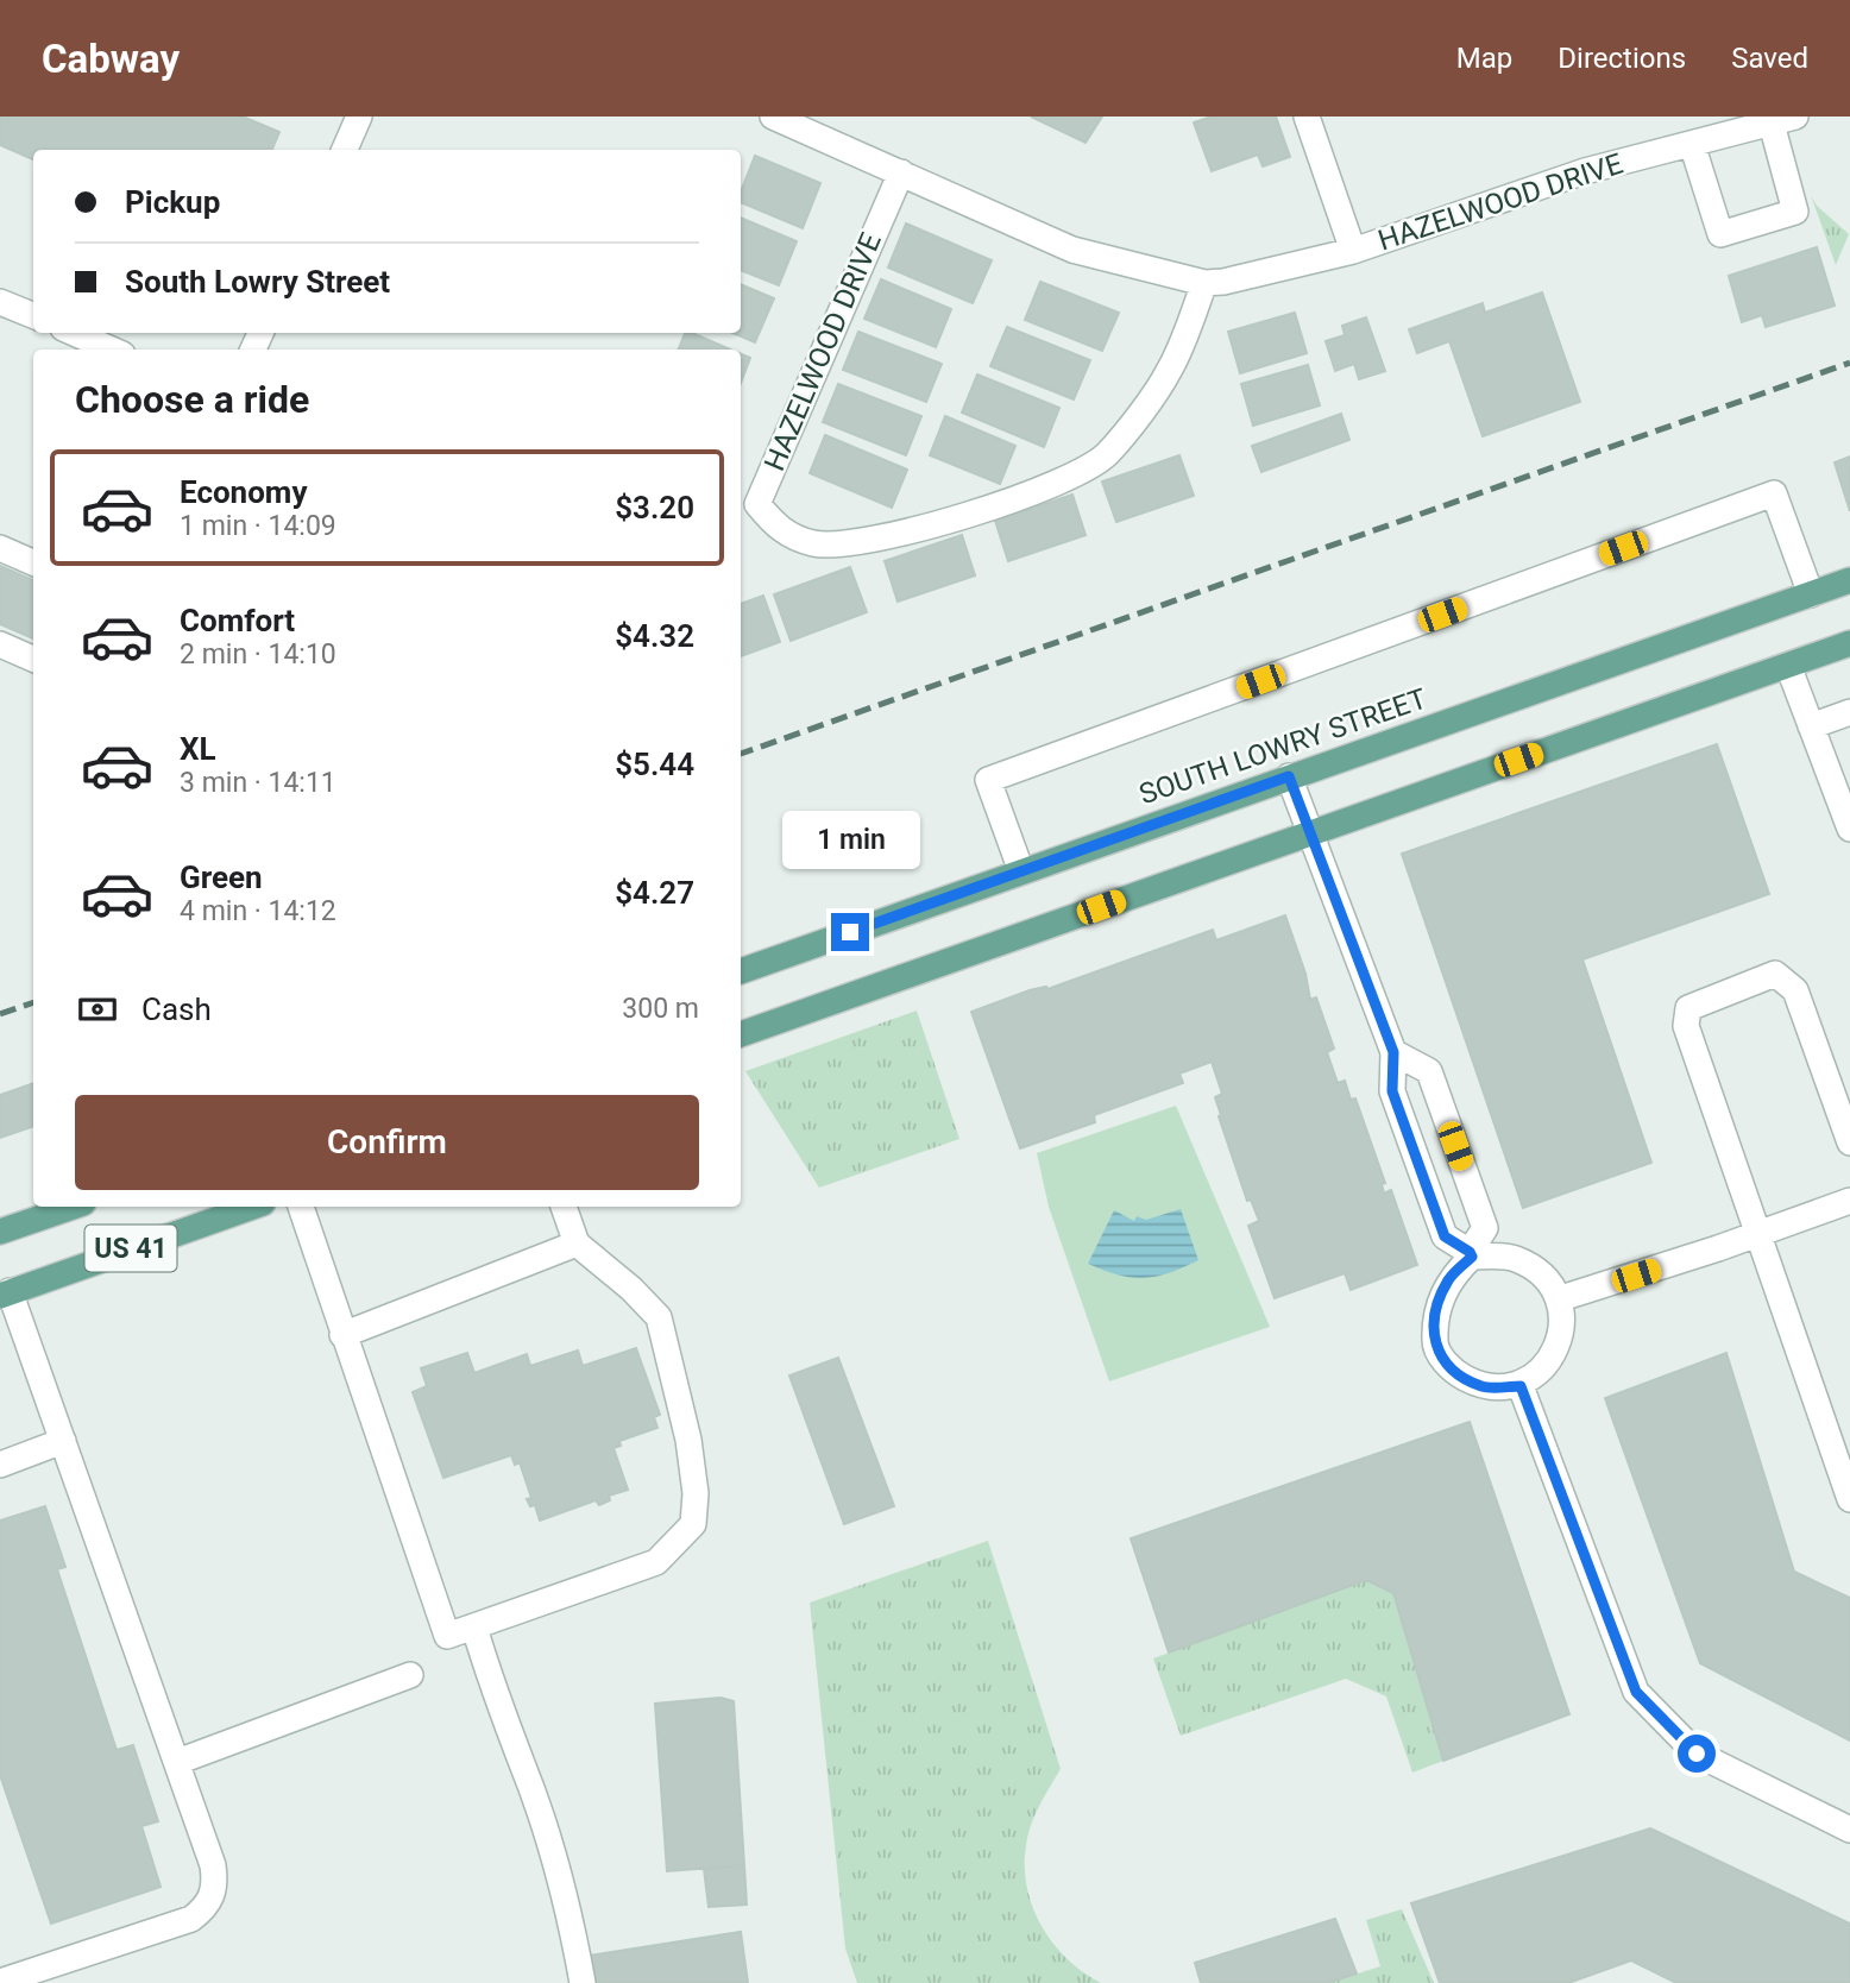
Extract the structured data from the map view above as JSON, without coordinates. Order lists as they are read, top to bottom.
{
  "streets": {
    "main road": ["SOUTH LOWRY STREET", "US 41"],
    "street": ["HAZELWOOD DRIVE"]
  },
  "page": {
    "header": "Cabway",
    "nav": ["Map", "Directions", "Saved"],
    "banner": ["Pickup", "South Lowry Street"],
    "heading": "Choose a ride",
    "list": [
      {
        "name": "Economy",
        "note": "1 min · 14:09",
        "value": "$3.20"
      },
      {
        "name": "Comfort",
        "note": "2 min · 14:10",
        "value": "$4.32"
      },
      {
        "name": "XL",
        "note": "3 min · 14:11",
        "value": "$5.44"
      },
      {
        "name": "Green",
        "note": "4 min · 14:12",
        "value": "$4.27"
      }
    ],
    "bubble": "1 min",
    "pay": ["Cash", "300 m"],
    "buttons": "Confirm"
  }
}
